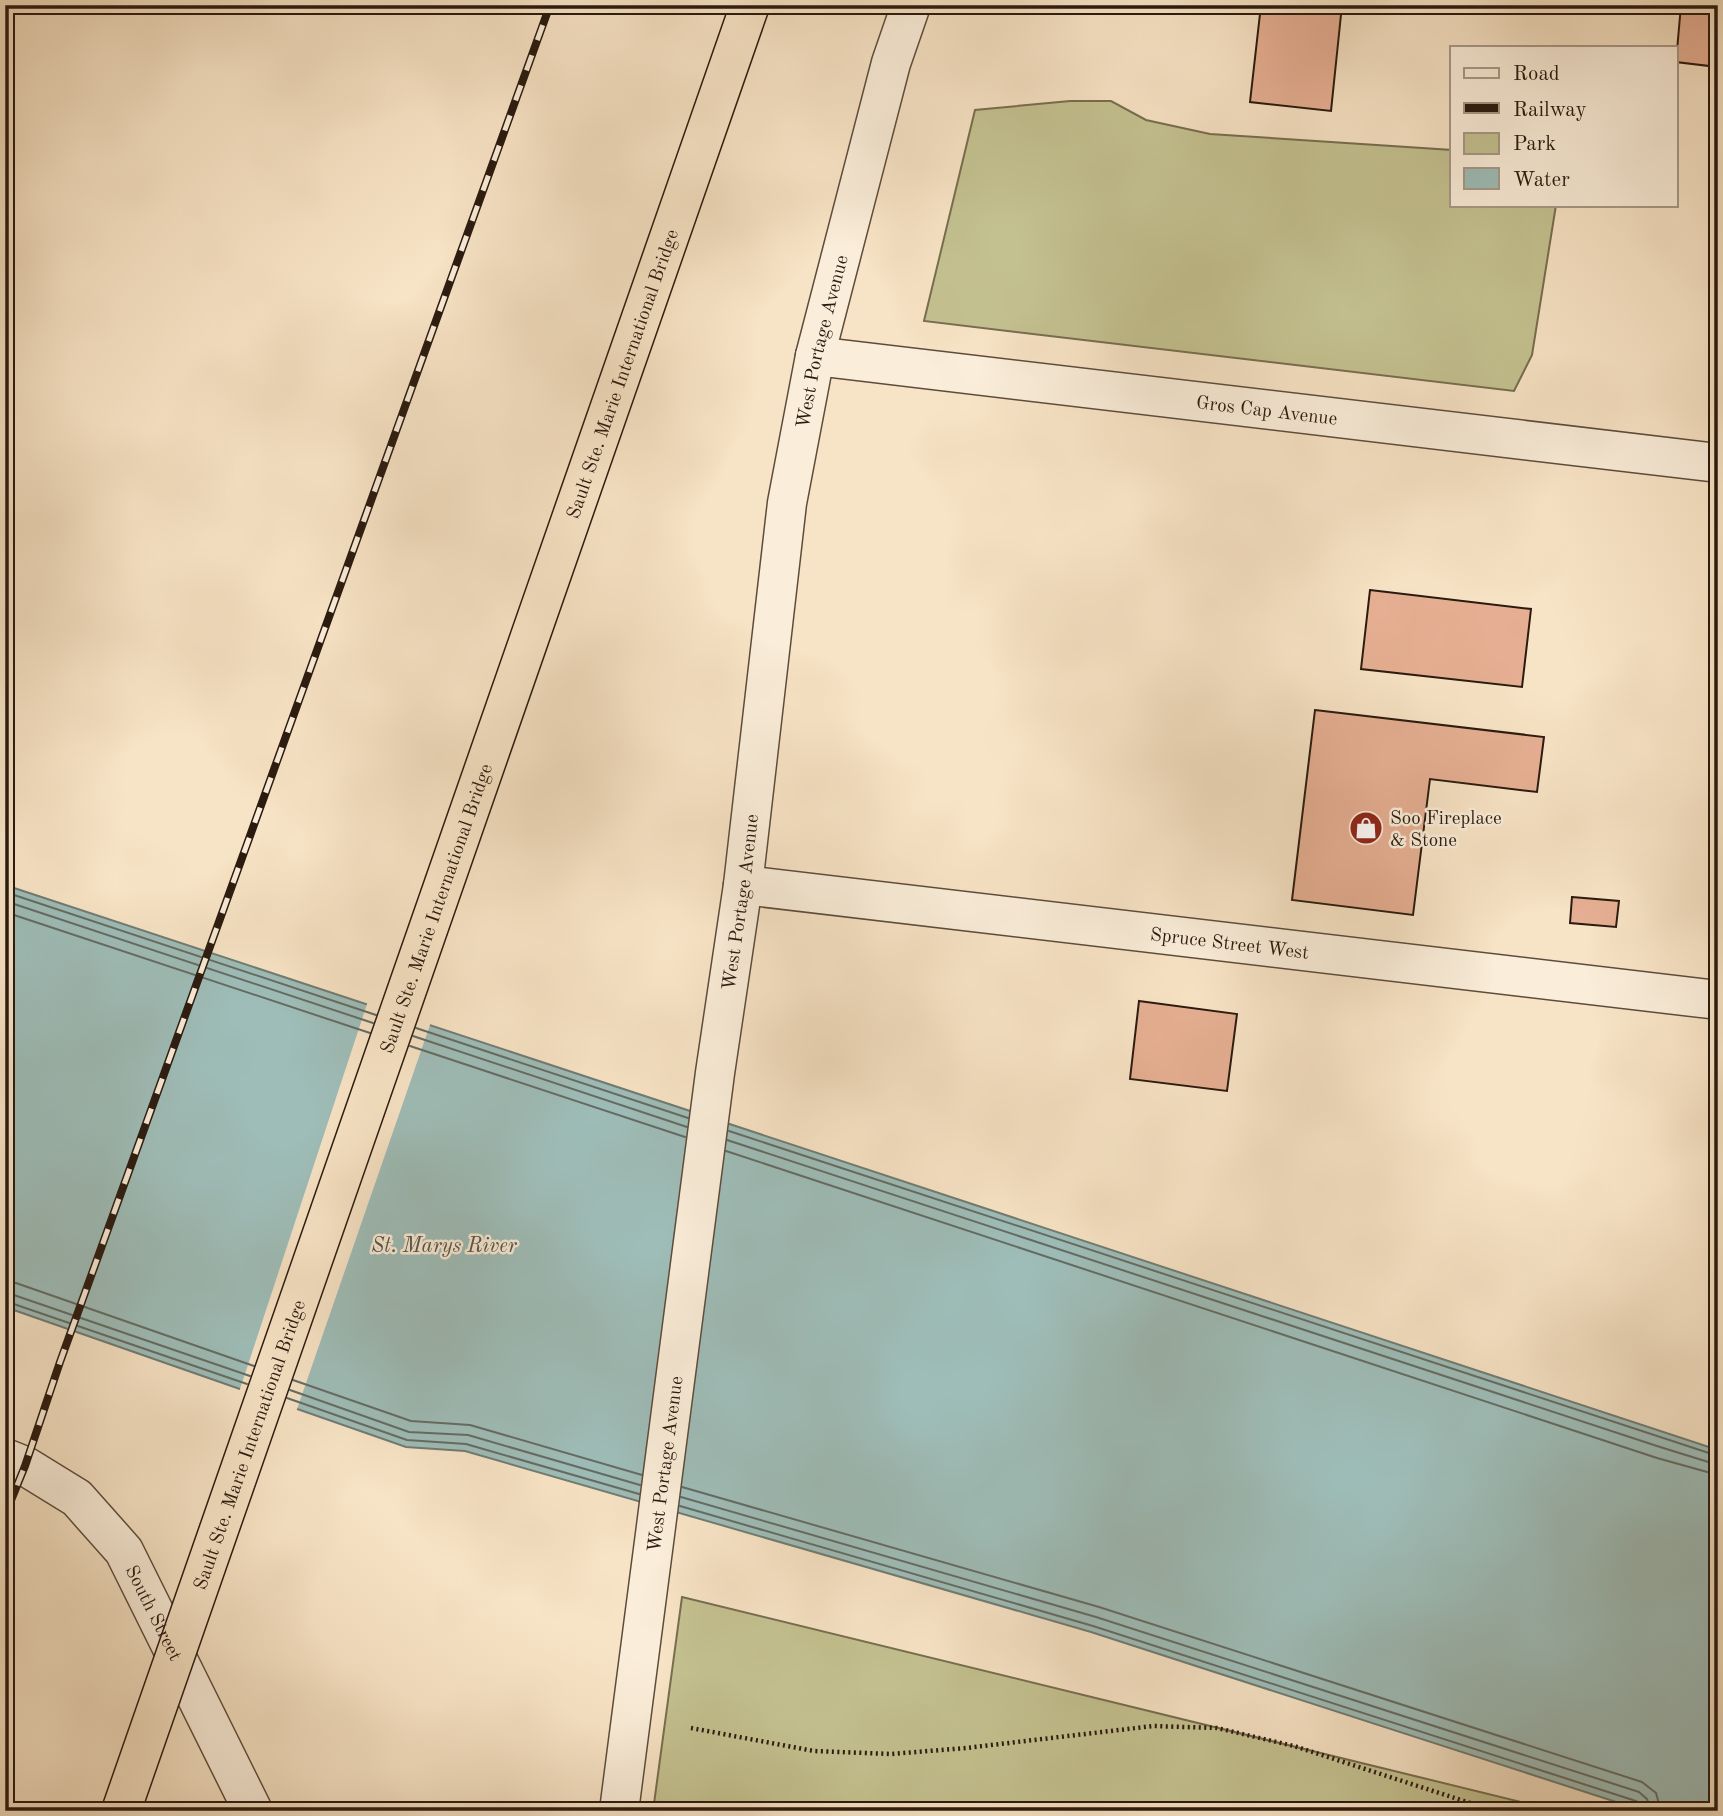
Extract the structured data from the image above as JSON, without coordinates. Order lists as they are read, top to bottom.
{
  "streets": {
    "highway": ["Sault Ste. Marie International Bridge"],
    "street": [
      "West Portage Avenue",
      "Gros Cap Avenue",
      "Spruce Street West",
      "South Street"
    ]
  },
  "crossings": [
    ["West Portage Avenue", "Gros Cap Avenue"],
    ["West Portage Avenue", "Spruce Street West"]
  ],
  "water": ["St. Marys River"],
  "places": {
    "shop": ["Soo Fireplace & Stone"]
  },
  "legend": [
    "Road",
    "Railway",
    "Park",
    "Water"
  ]
}
